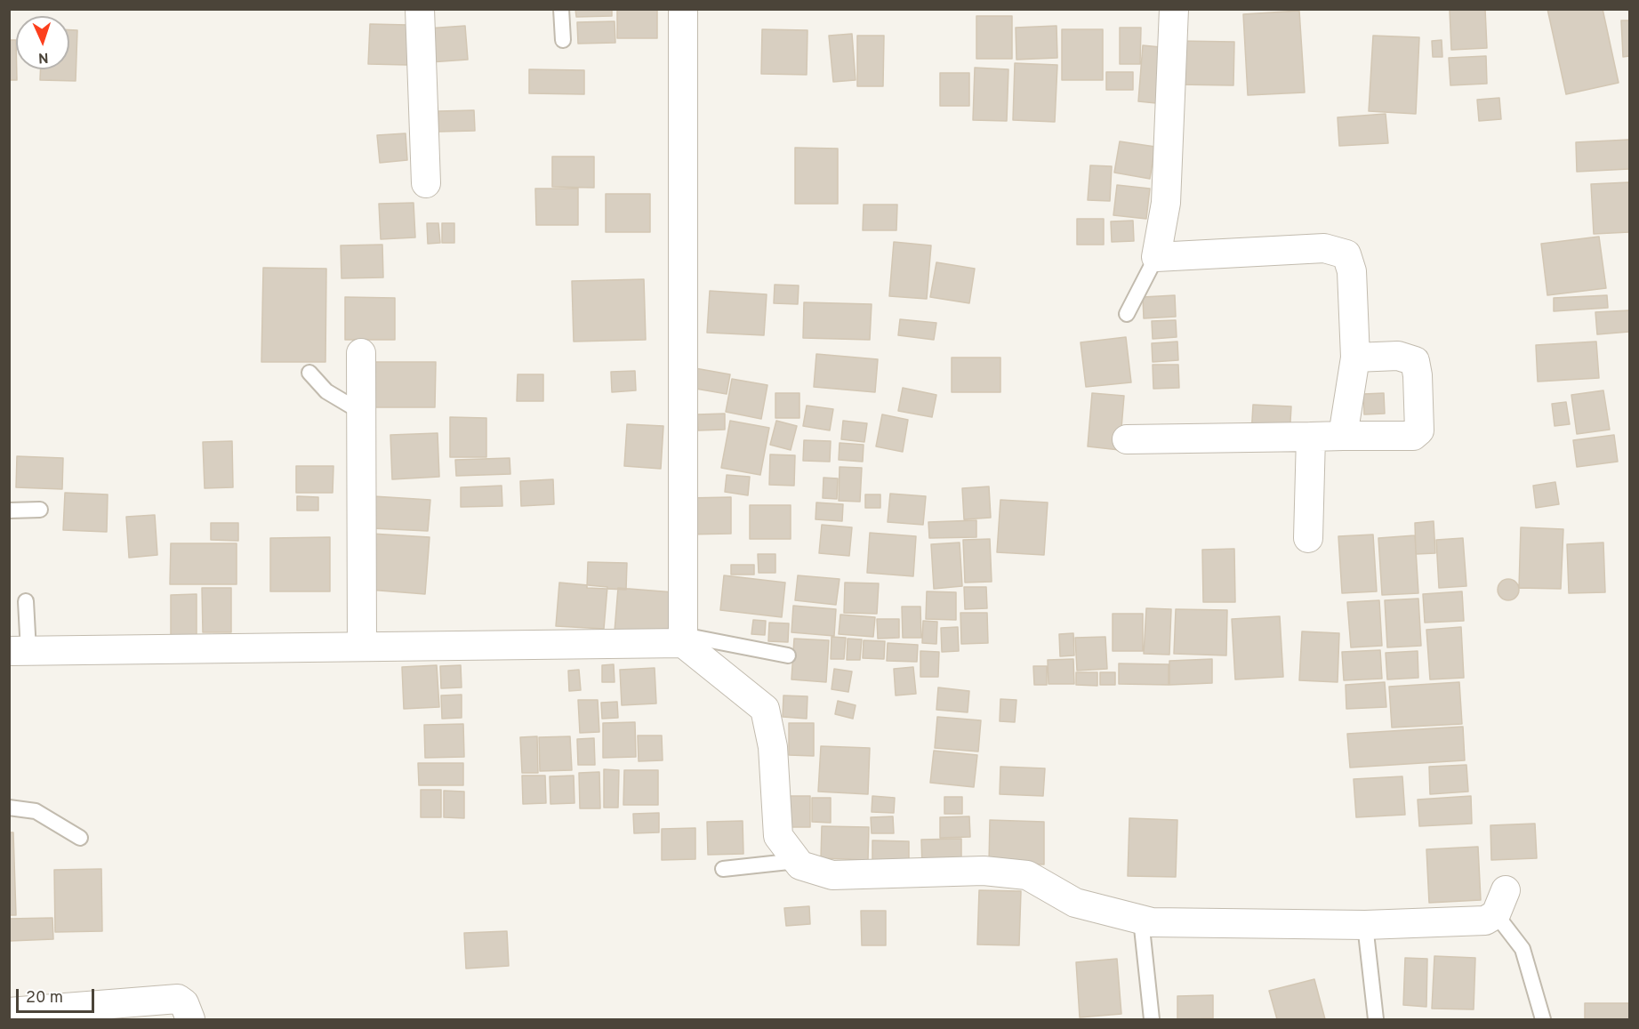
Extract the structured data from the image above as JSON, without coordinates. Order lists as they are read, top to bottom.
{
  "scale_bar": "20 m",
  "north": "bottom"
}
